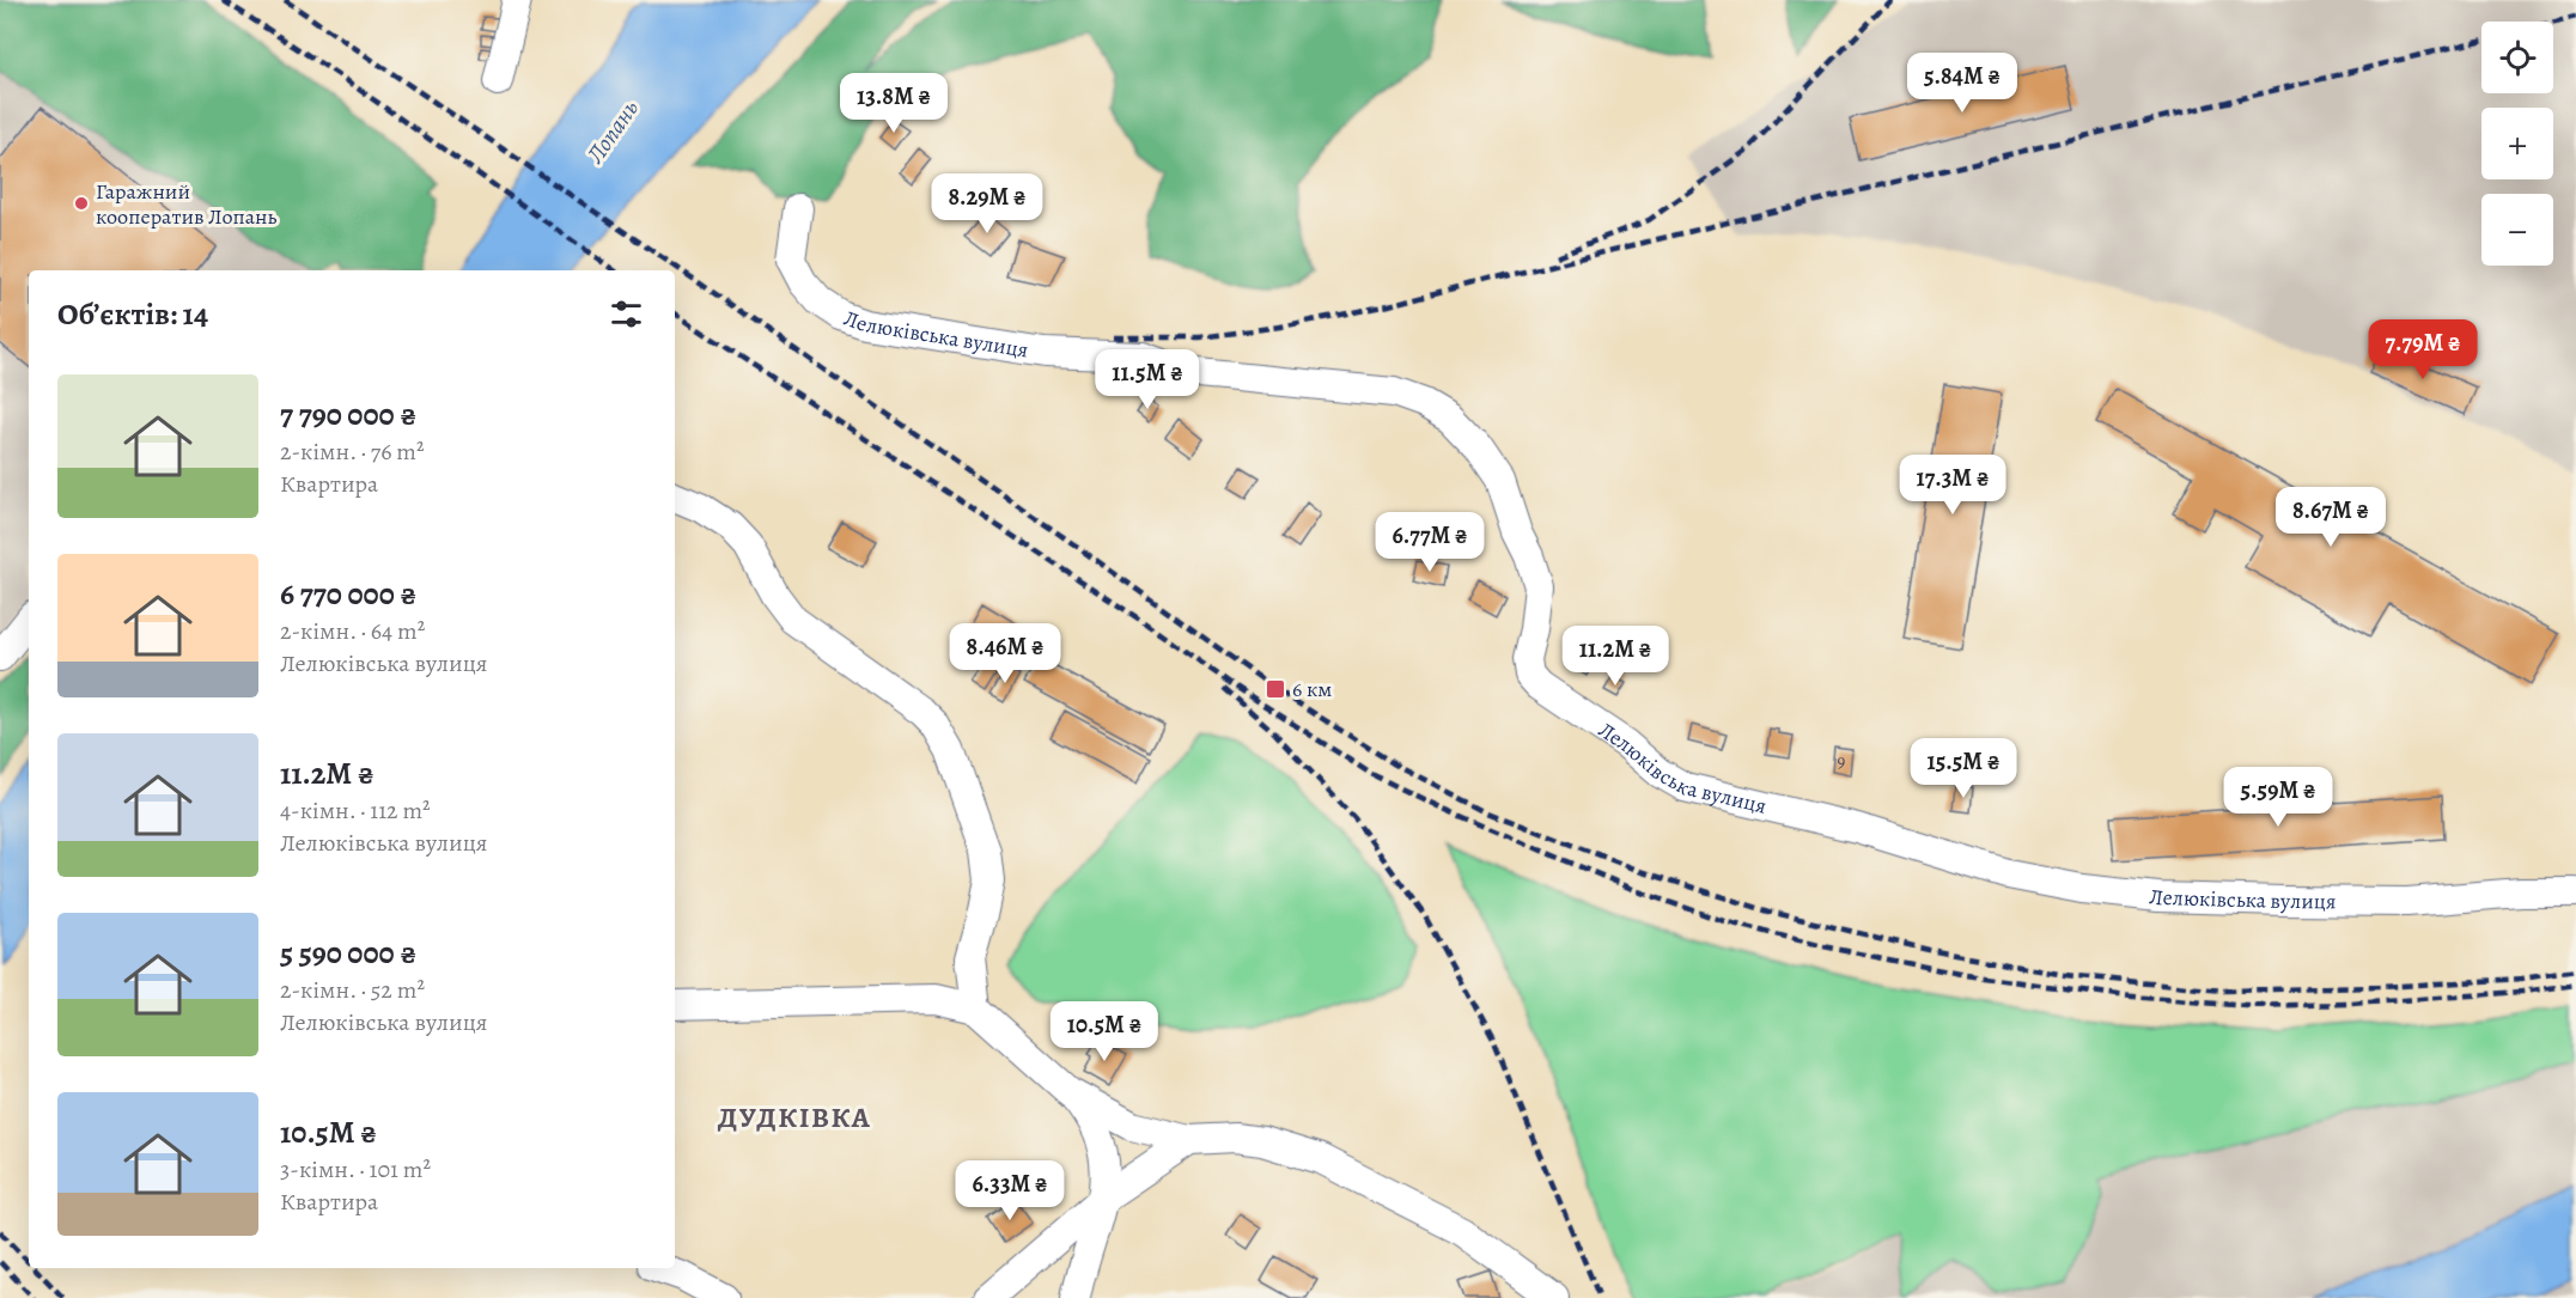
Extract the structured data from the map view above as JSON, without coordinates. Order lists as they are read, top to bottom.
{
  "streets": {
    "street": ["Лелюківська вулиця"]
  },
  "districts": ["ДУДКІВКА"],
  "water": ["Лопань"],
  "places": {
    "other": ["Гаражний кооператив Лопань"],
    "transit": ["6 км"]
  },
  "house_numbers": ["9"],
  "page": {
    "map_buttons": ["+", "−"],
    "price": [
      "5.84M ₴",
      "13.8M ₴",
      "8.29M ₴",
      "7.79M ₴",
      "11.5M ₴",
      "17.3M ₴",
      "8.67M ₴",
      "6.77M ₴",
      "8.46M ₴",
      "11.2M ₴",
      "15.5M ₴",
      "5.59M ₴",
      "10.5M ₴",
      "6.33M ₴"
    ],
    "heading": "Об’єктів: 14",
    "list": [
      {
        "name": "7 790 000 ₴",
        "note": "2-кімн. · 76 m² · Квартира"
      },
      {
        "name": "6 770 000 ₴",
        "note": "2-кімн. · 64 m² · Лелюківська вулиця"
      },
      {
        "name": "11.2M ₴",
        "note": "4-кімн. · 112 m² · Лелюківська вулиця"
      },
      {
        "name": "5 590 000 ₴",
        "note": "2-кімн. · 52 m² · Лелюківська вулиця"
      },
      {
        "name": "10.5M ₴",
        "note": "3-кімн. · 101 m² · Квартира"
      }
    ]
  }
}
